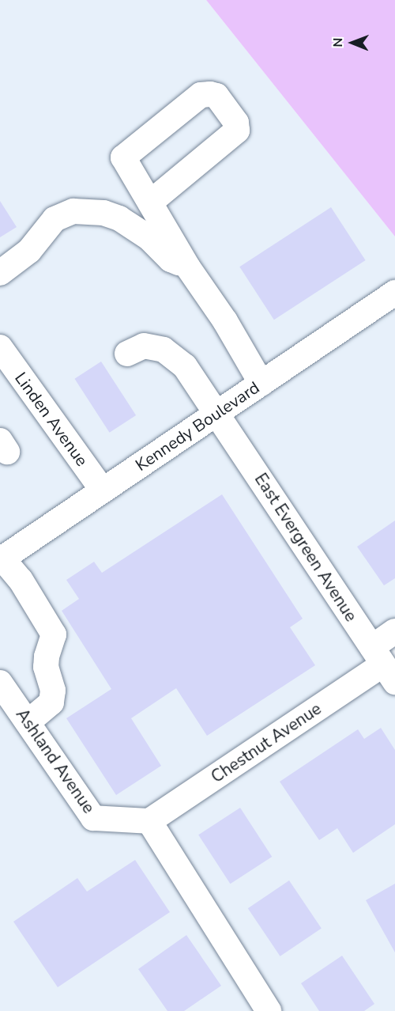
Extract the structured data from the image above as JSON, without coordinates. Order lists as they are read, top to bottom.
{
  "streets": {
    "street": [
      "Linden Avenue",
      "Kennedy Boulevard",
      "East Evergreen Avenue",
      "Chestnut Avenue",
      "Ashland Avenue"
    ]
  },
  "crossings": [
    ["Linden Avenue", "Kennedy Boulevard"],
    ["Kennedy Boulevard", "East Evergreen Avenue"],
    ["East Evergreen Avenue", "Chestnut Avenue"],
    ["Chestnut Avenue", "Ashland Avenue"]
  ],
  "north": "left"
}
